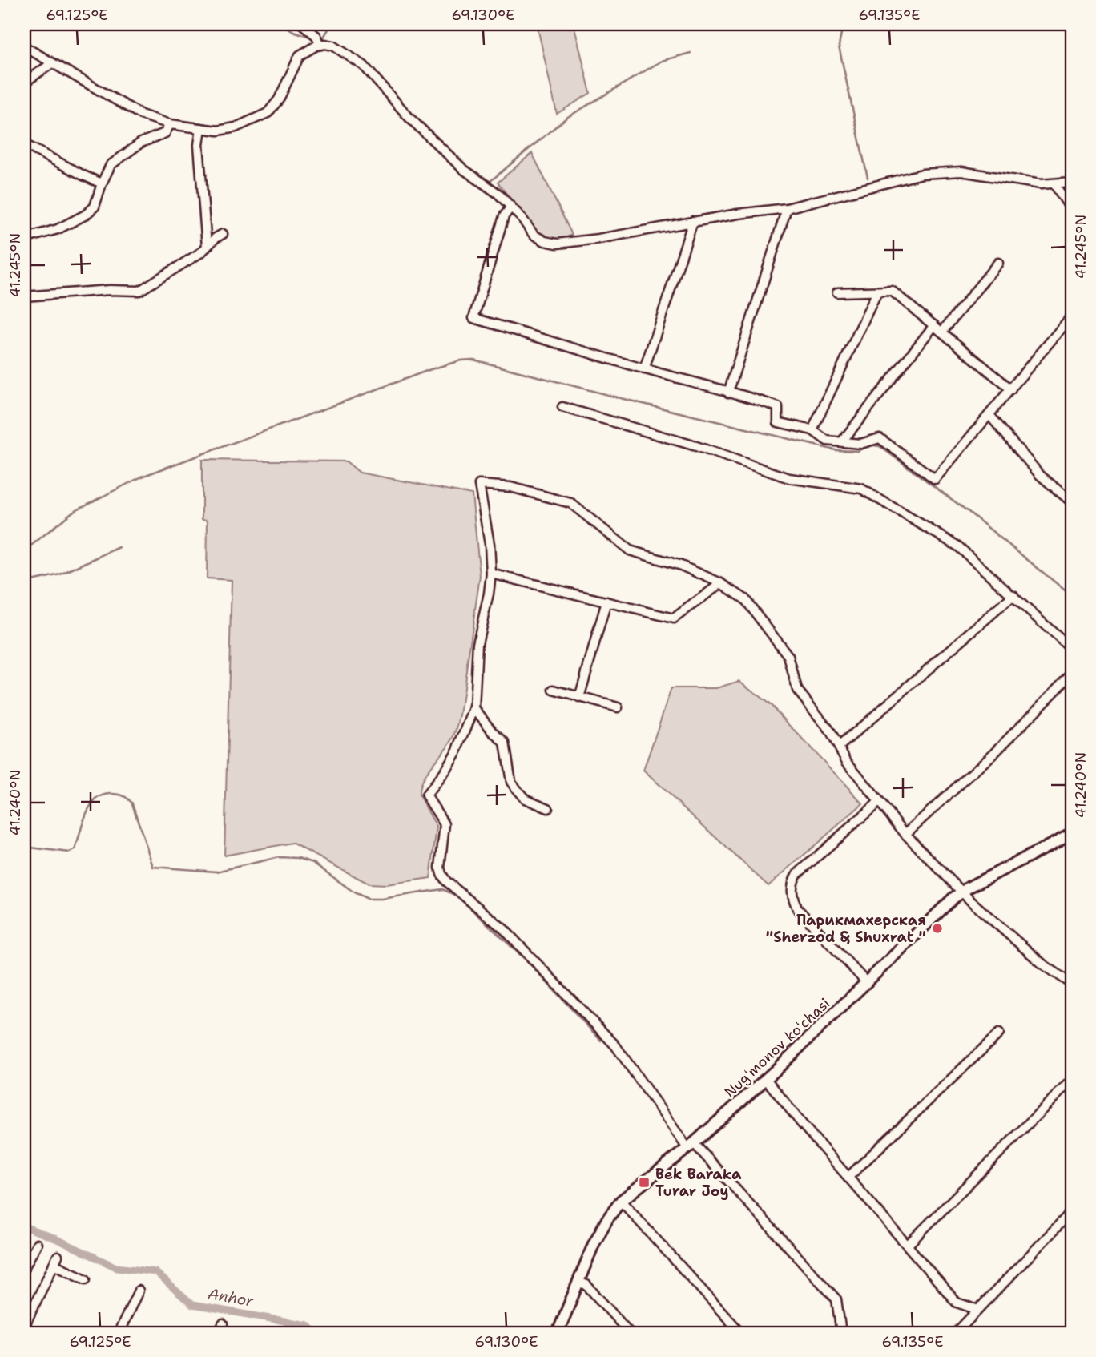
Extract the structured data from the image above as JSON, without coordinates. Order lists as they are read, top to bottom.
{
  "streets": {
    "main road": ["Nugʻmonov koʻchasi"]
  },
  "water": ["Anhor"],
  "places": {
    "other": ["Парикмахерская \"Sherzod & Shuxrat \""],
    "transit": ["Bek Baraka Turar Joy"]
  },
  "coordinates": [
    "69.125°E",
    "69.130°E",
    "69.135°E",
    "41.245°N",
    "41.240°N"
  ]
}
